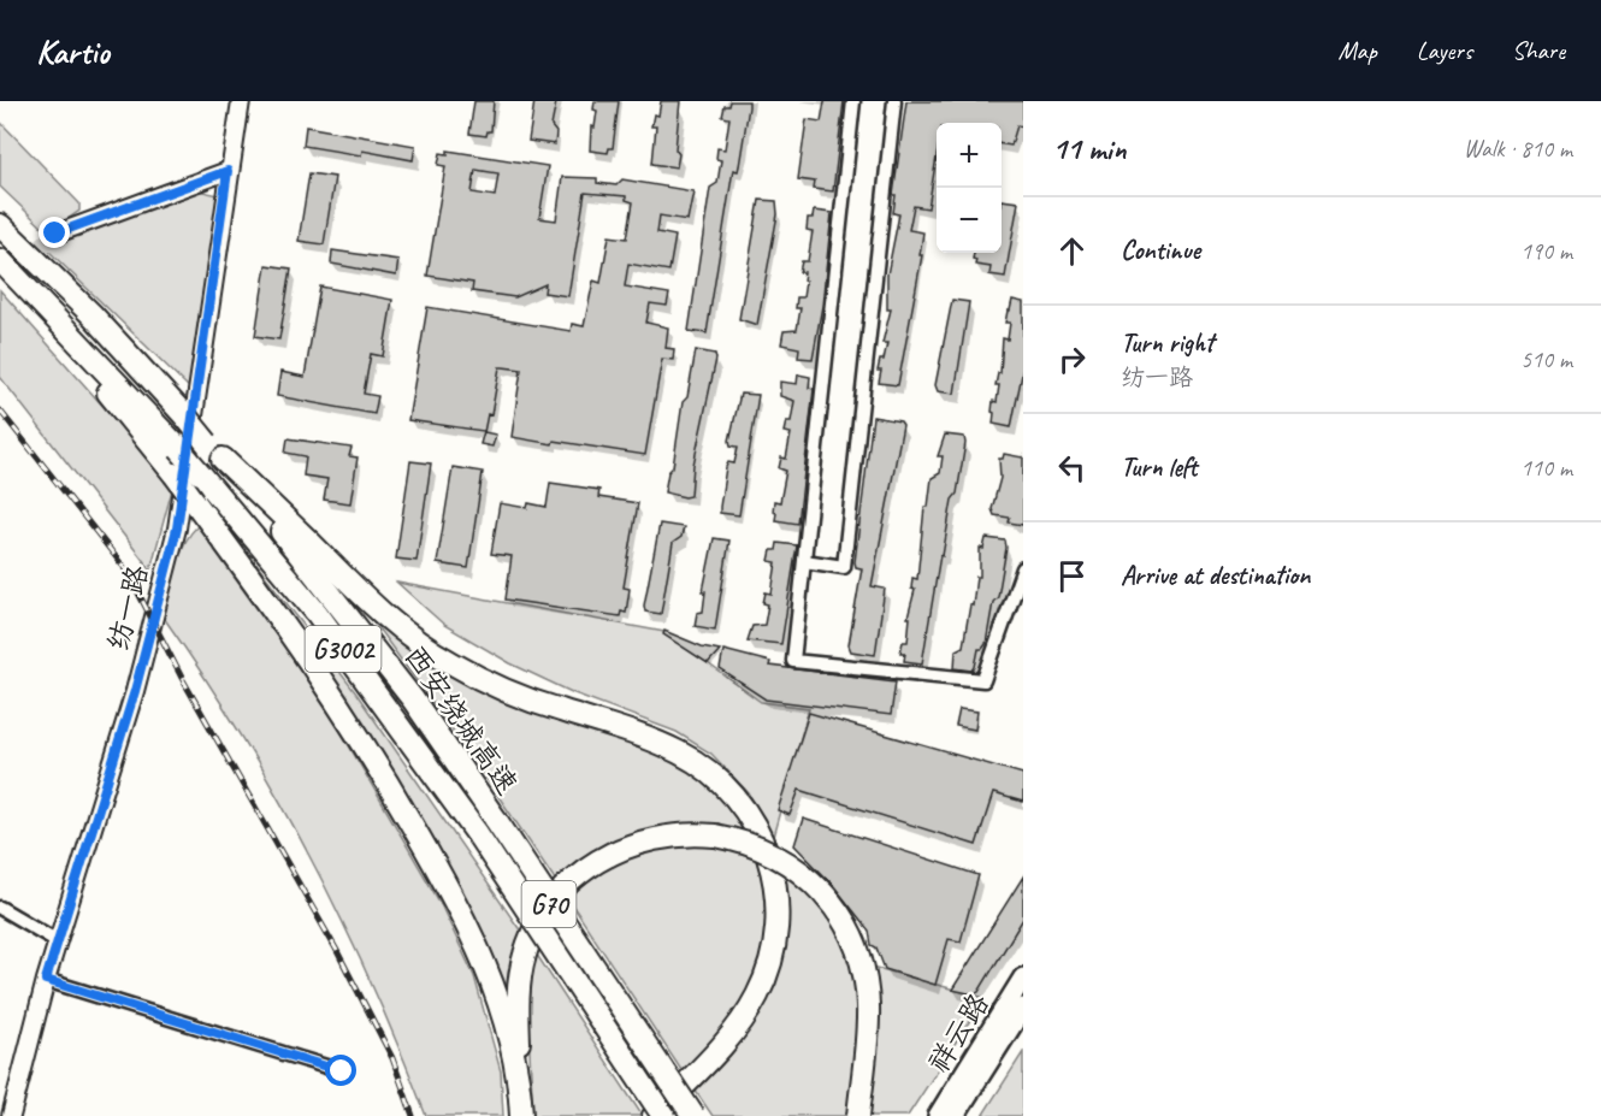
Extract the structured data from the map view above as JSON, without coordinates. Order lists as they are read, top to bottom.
{
  "streets": {
    "highway": ["G3002", "西安绕城高速", "G70"],
    "main road": ["祥云路"],
    "street": ["纺一路"]
  },
  "page": {
    "header": "Kartio",
    "nav": ["Map", "Layers", "Share"],
    "heading": ["11 min", "Walk · 810 m"],
    "map_buttons": ["+", "−"],
    "list": [
      ["Continue", "190 m"],
      ["Turn right", "纺一路", "510 m"],
      ["Turn left", "110 m"],
      "Arrive at destination"
    ]
  }
}
